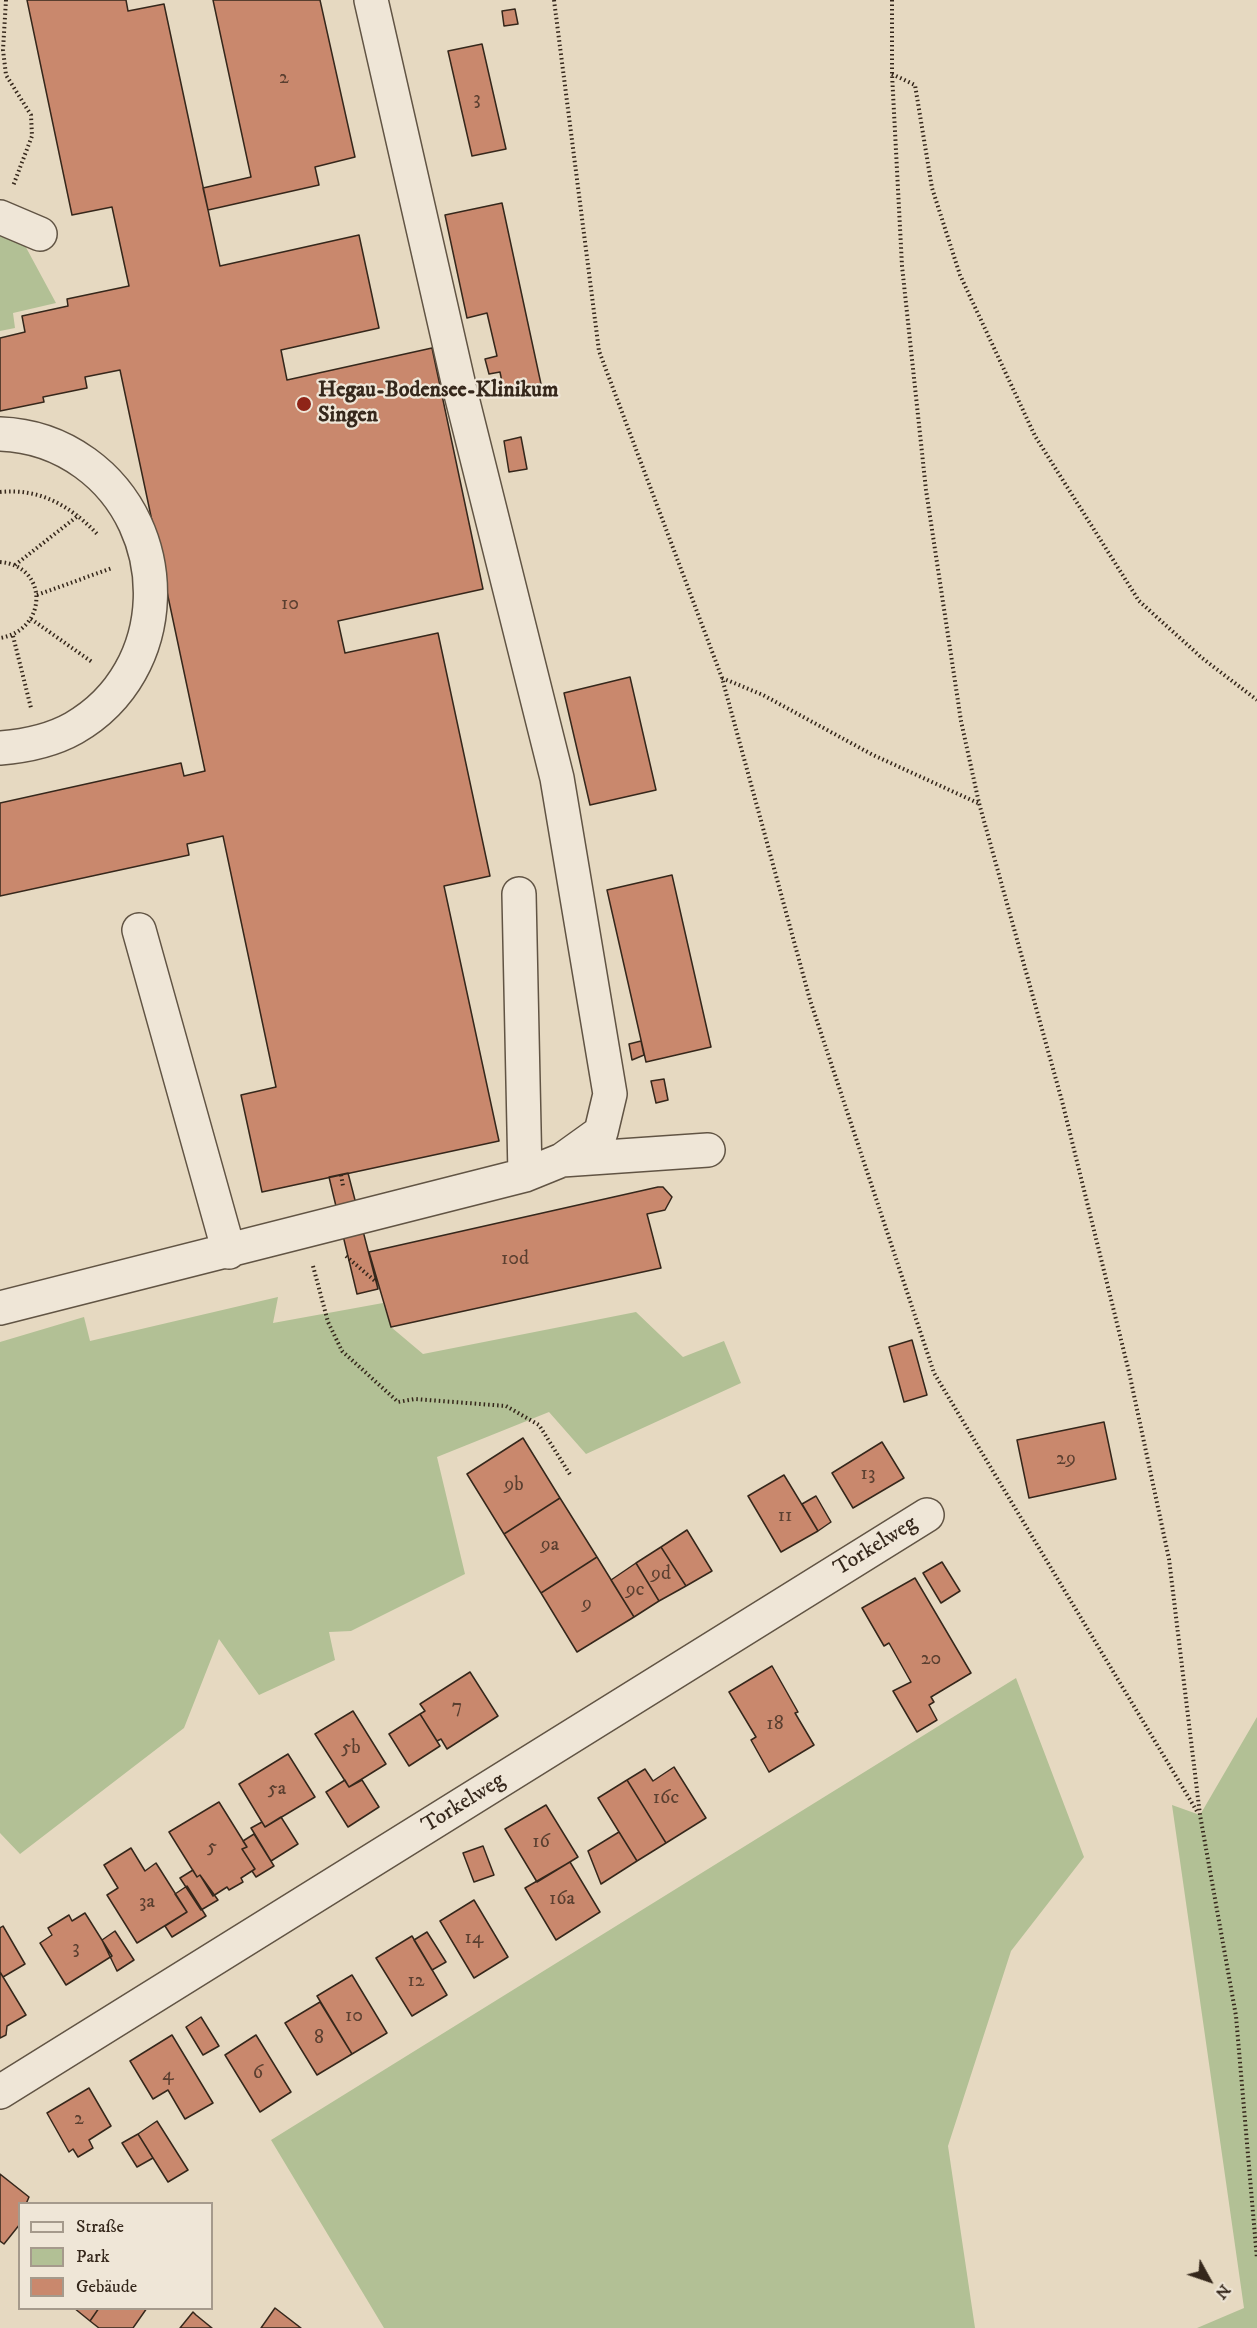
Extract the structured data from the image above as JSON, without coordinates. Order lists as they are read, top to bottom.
{
  "streets": {
    "street": ["Torkelweg"]
  },
  "places": ["Hegau-Bodensee-Klinikum Singen"],
  "house_numbers": [
    "2",
    "3",
    "10",
    "10d",
    "29",
    "13",
    "9b",
    "11",
    "9a",
    "9d",
    "9c",
    "9",
    "20",
    "7",
    "18",
    "5b",
    "5a",
    "16c",
    "16",
    "5",
    "16a",
    "3a",
    "14",
    "3",
    "12",
    "10",
    "8",
    "6",
    "4",
    "2"
  ],
  "legend": ["Straße", "Park", "Gebäude"],
  "north": "bottom right"
}
